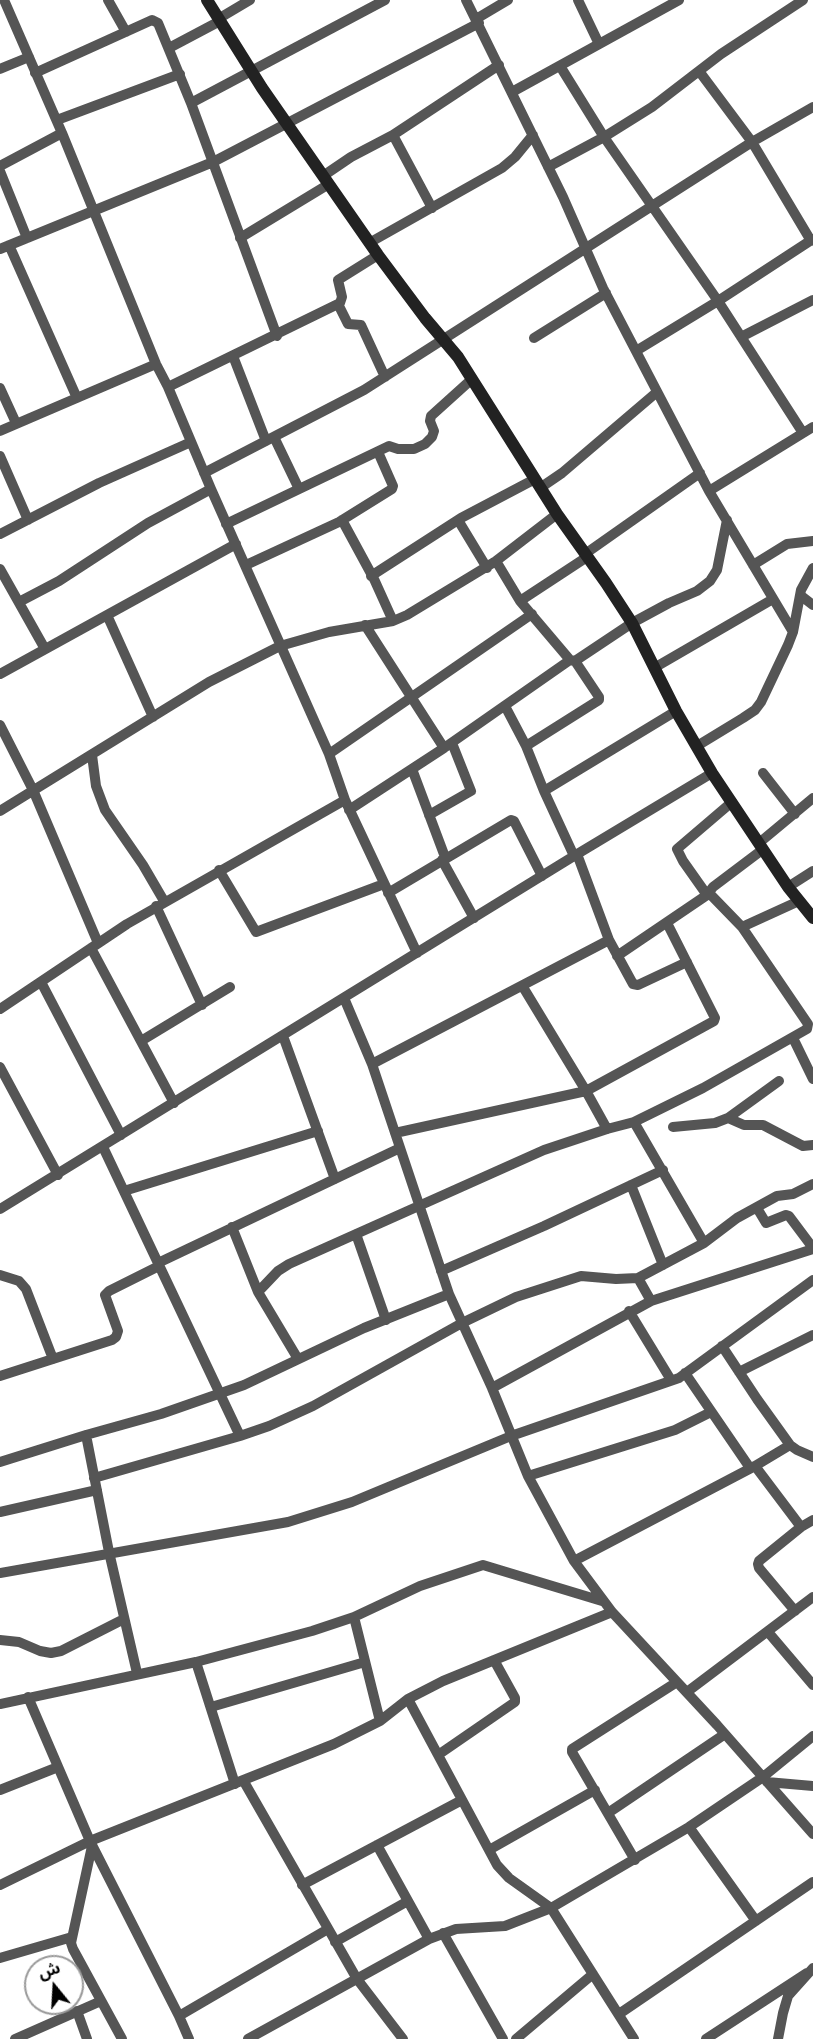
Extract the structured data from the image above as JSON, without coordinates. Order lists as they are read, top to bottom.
{
  "north": "top"
}
